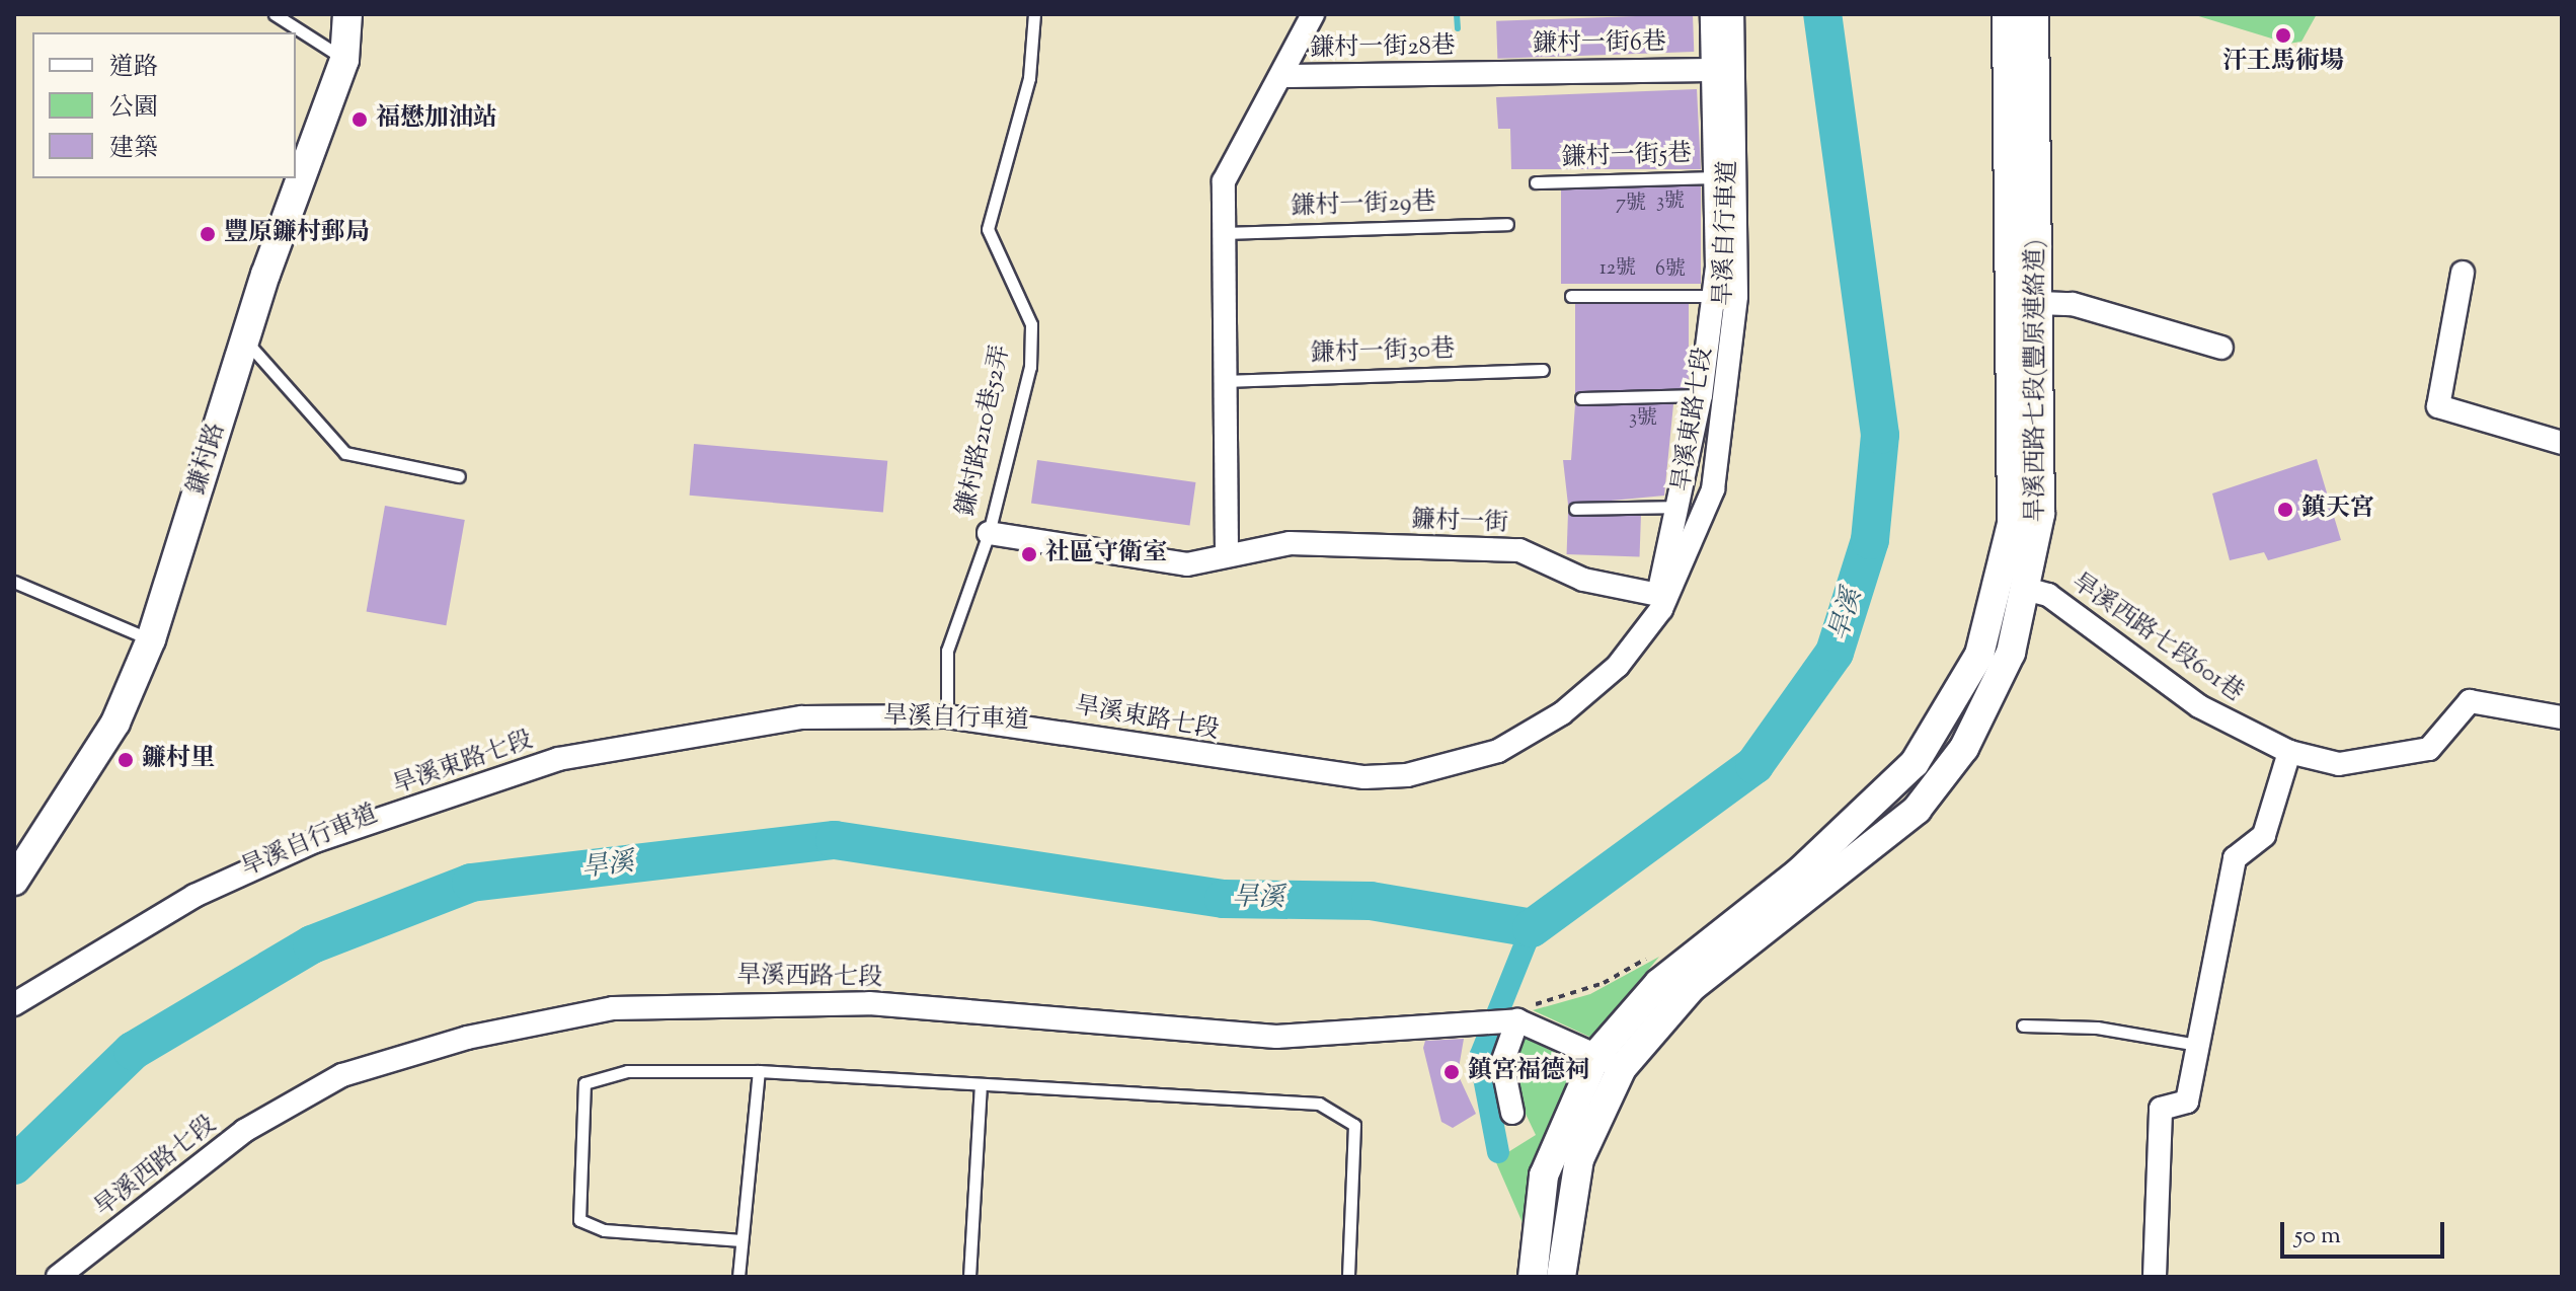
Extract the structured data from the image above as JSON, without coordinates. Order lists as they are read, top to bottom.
{
  "streets": {
    "street": [
      "鎌村一街6巷",
      "鎌村一街28巷",
      "旱溪西路七段(豐原連絡道)",
      "旱溪東路七段",
      "鎌村路210巷52弄",
      "鎌村路",
      "鐮村一街",
      "旱溪西路七段601巷",
      "旱溪西路七段"
    ],
    "lane": ["鎌村一街5巷", "鎌村一街29巷", "鎌村一街30巷"]
  },
  "crossings": [
    ["鎌村一街6巷", "鎌村一街28巷"],
    ["鎌村一街6巷", "鐮村一街"],
    ["鎌村一街5巷", "鐮村一街"],
    ["旱溪西路七段(豐原連絡道)", "旱溪西路七段601巷"],
    ["旱溪西路七段(豐原連絡道)", "旱溪西路七段"],
    ["旱溪東路七段", "鎌村路210巷52弄"],
    ["鎌村路210巷52弄", "鐮村一街"]
  ],
  "water": ["旱溪"],
  "places": [
    "汗王馬術場",
    "福懋加油站",
    "豐原鐮村郵局",
    "鎮天宮",
    "社區守衛室",
    "鐮村里",
    "鎮宮福德祠"
  ],
  "house_numbers": [
    "3號",
    "7號",
    "12號",
    "6號",
    "3號"
  ],
  "legend": ["道路", "公園", "建築"],
  "scale_bar": "50 m"
}
